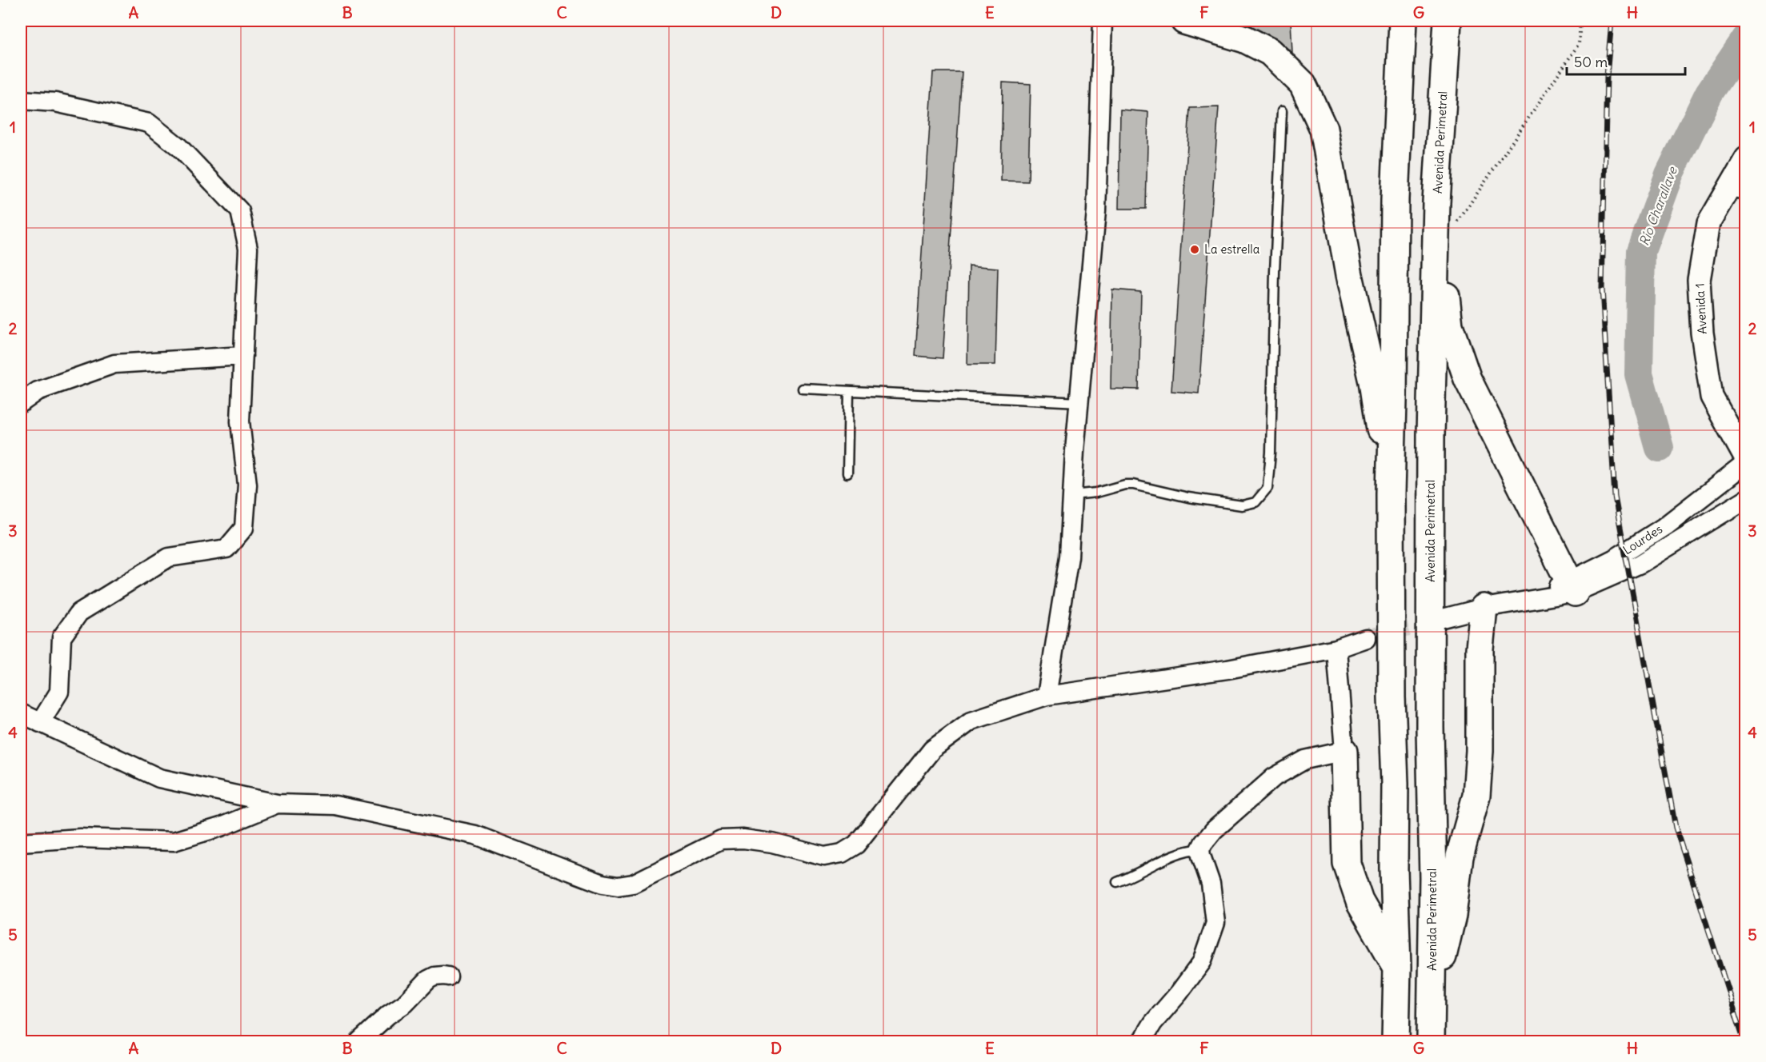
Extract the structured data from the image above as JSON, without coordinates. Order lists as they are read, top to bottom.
{
  "streets": {
    "highway": ["Avenida Perimetral"],
    "street": ["Avenida 1", "Lourdes"]
  },
  "crossings": [
    ["Avenida 1", "Lourdes"]
  ],
  "water": ["Río Charallave"],
  "places": ["La estrella"],
  "scale_bar": "50 m",
  "grid": {
    "columns": [
      "A",
      "B",
      "C",
      "D",
      "E",
      "F",
      "G",
      "H"
    ],
    "rows": [
      "1",
      "2",
      "3",
      "4",
      "5"
    ]
  }
}
